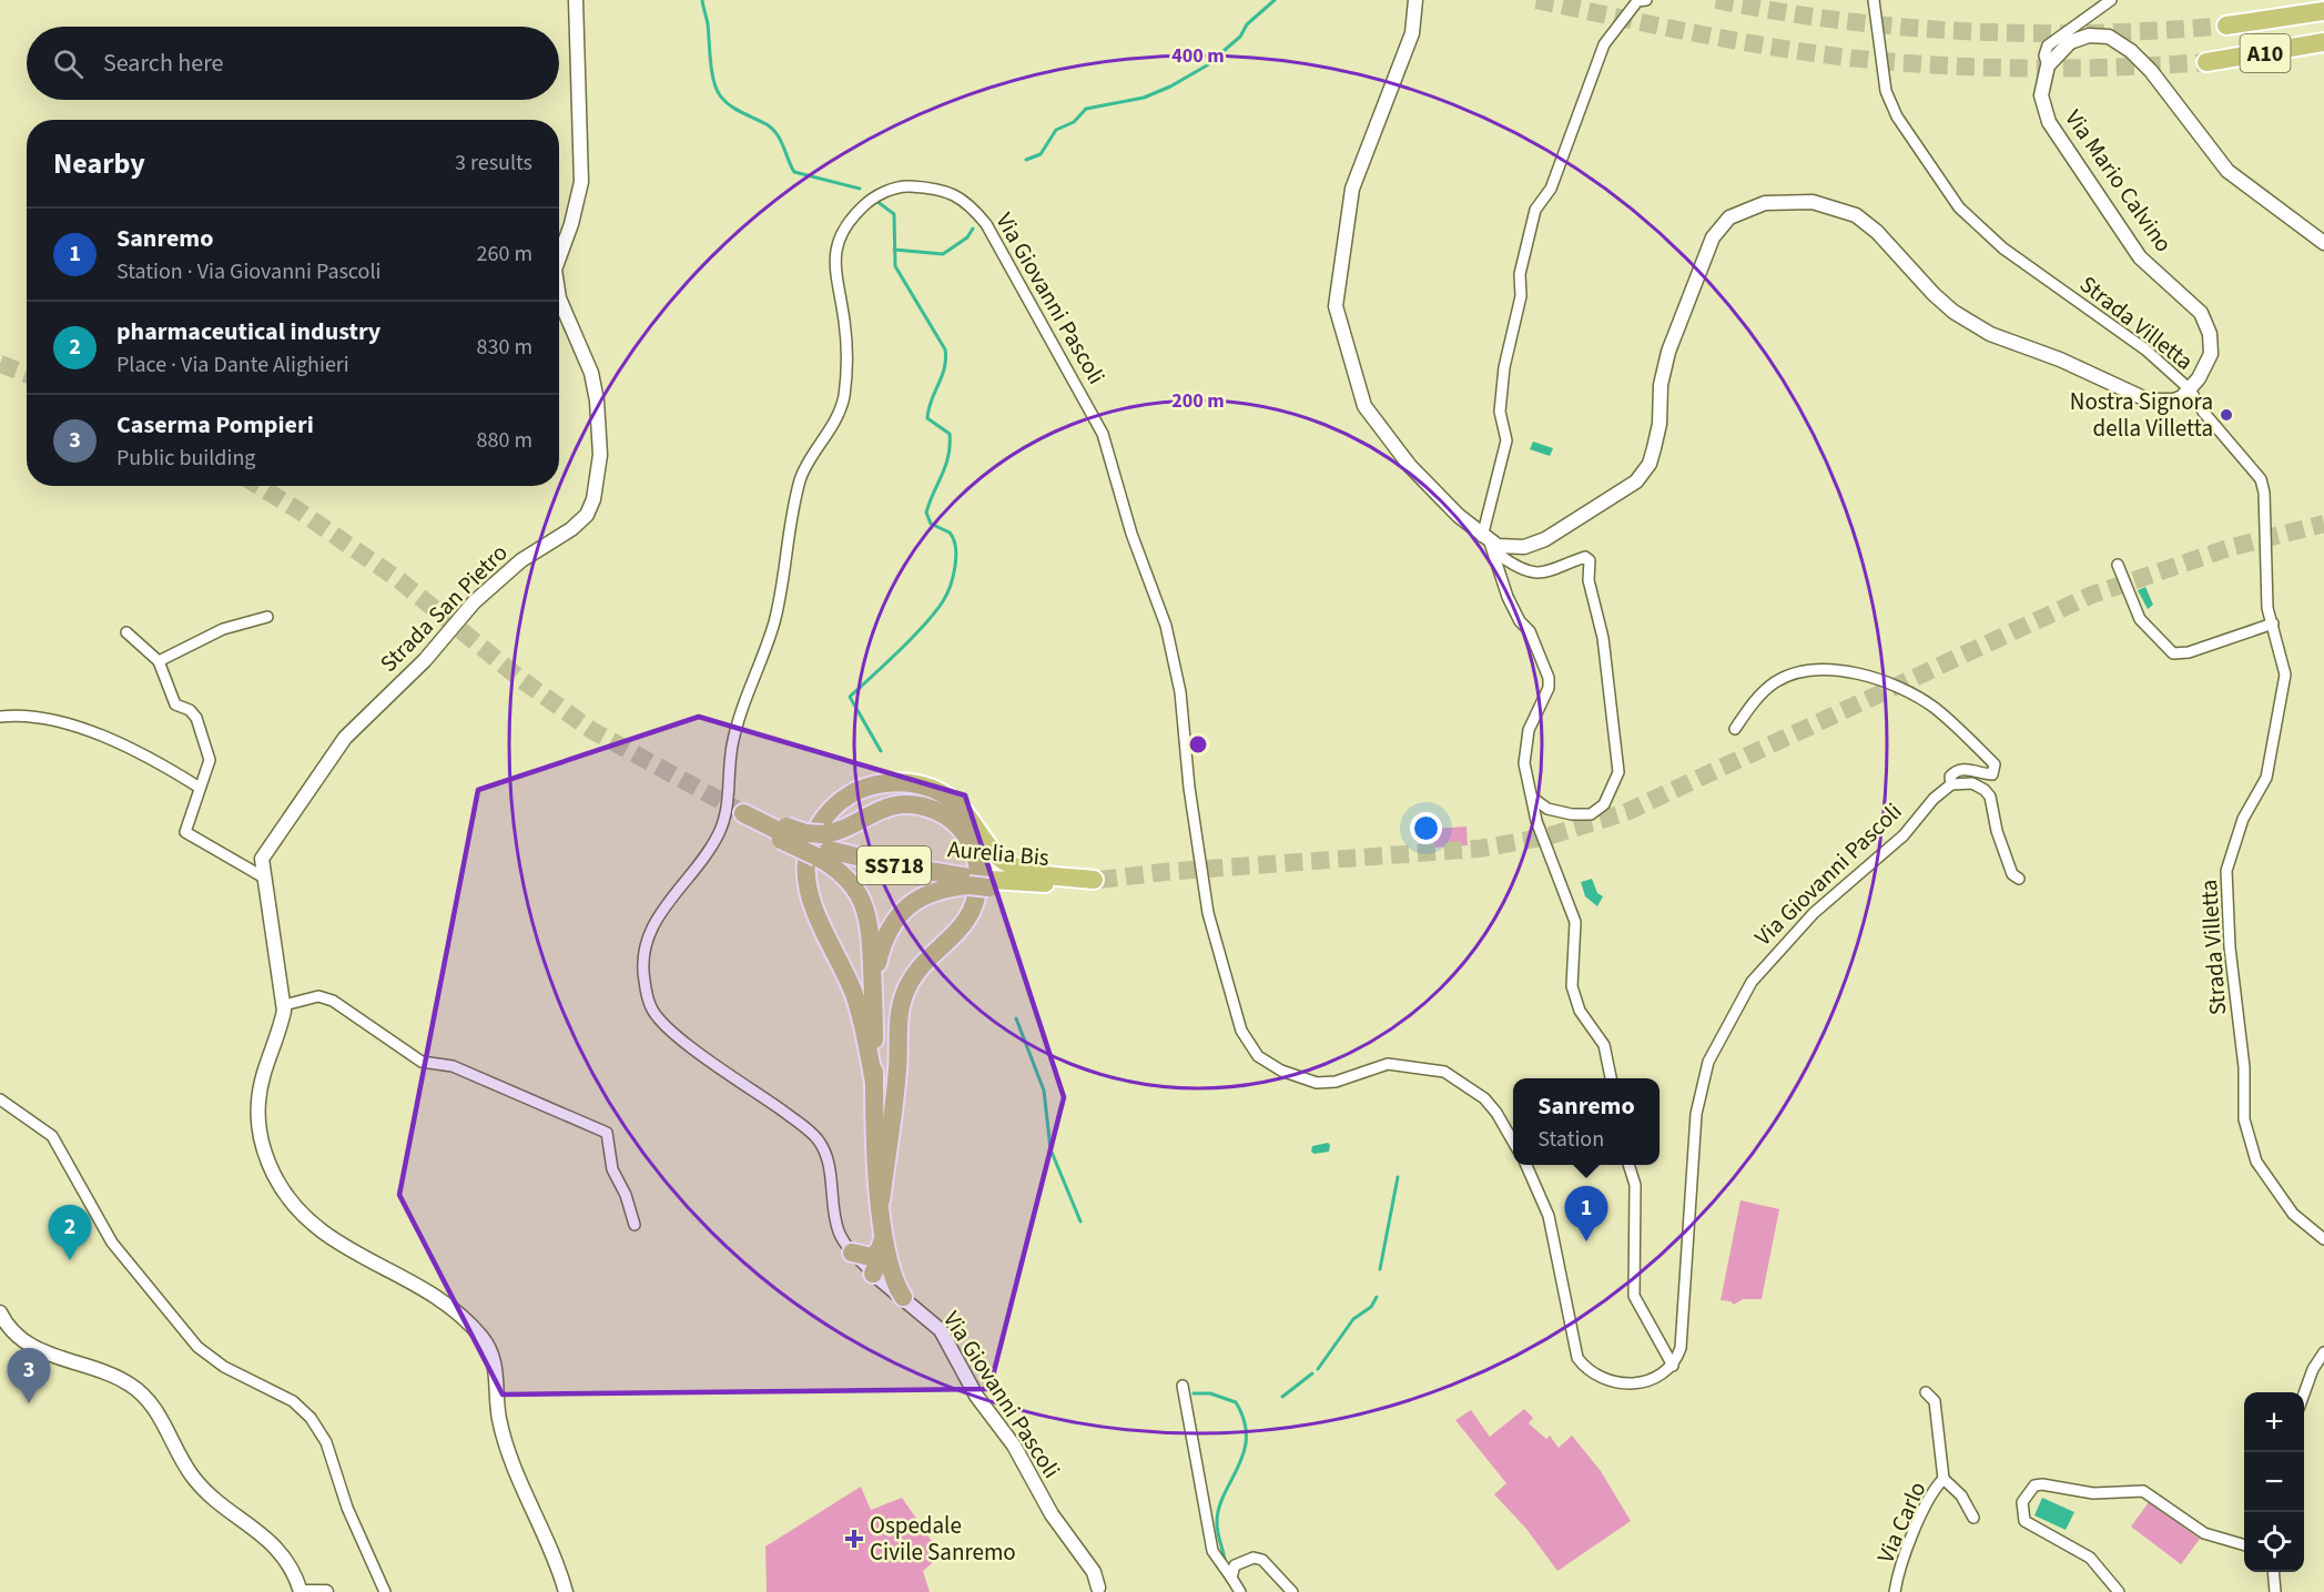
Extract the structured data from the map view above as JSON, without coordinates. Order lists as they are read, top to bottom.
{
  "streets": {
    "highway": ["A10", "Aurelia Bis", "SS718"],
    "street": [
      "Via Mario Calvino",
      "Via Giovanni Pascoli",
      "Strada Villetta",
      "Strada San Pietro",
      "Via Carlo"
    ]
  },
  "crossings": [
    ["Via Mario Calvino", "Strada Villetta"]
  ],
  "places": {
    "other": ["Nostra Signora della Villetta"],
    "health": ["Ospedale Civile Sanremo"]
  },
  "page": {
    "search": "Search here",
    "heading": ["Nearby", "3 results"],
    "list": [
      {
        "mark": "1",
        "name": "Sanremo",
        "note": "Station · Via Giovanni Pascoli",
        "value": "260 m"
      },
      {
        "mark": "2",
        "name": "pharmaceutical industry",
        "note": "Place · Via Dante Alighieri",
        "value": "830 m"
      },
      {
        "mark": "3",
        "name": "Caserma Pompieri",
        "note": "Public building",
        "value": "880 m"
      }
    ],
    "popup": ["Sanremo", "Station"],
    "pins": ["1", "2", "3"],
    "map_buttons": ["+", "−"]
  },
  "rings": ["400 m", "200 m"]
}
